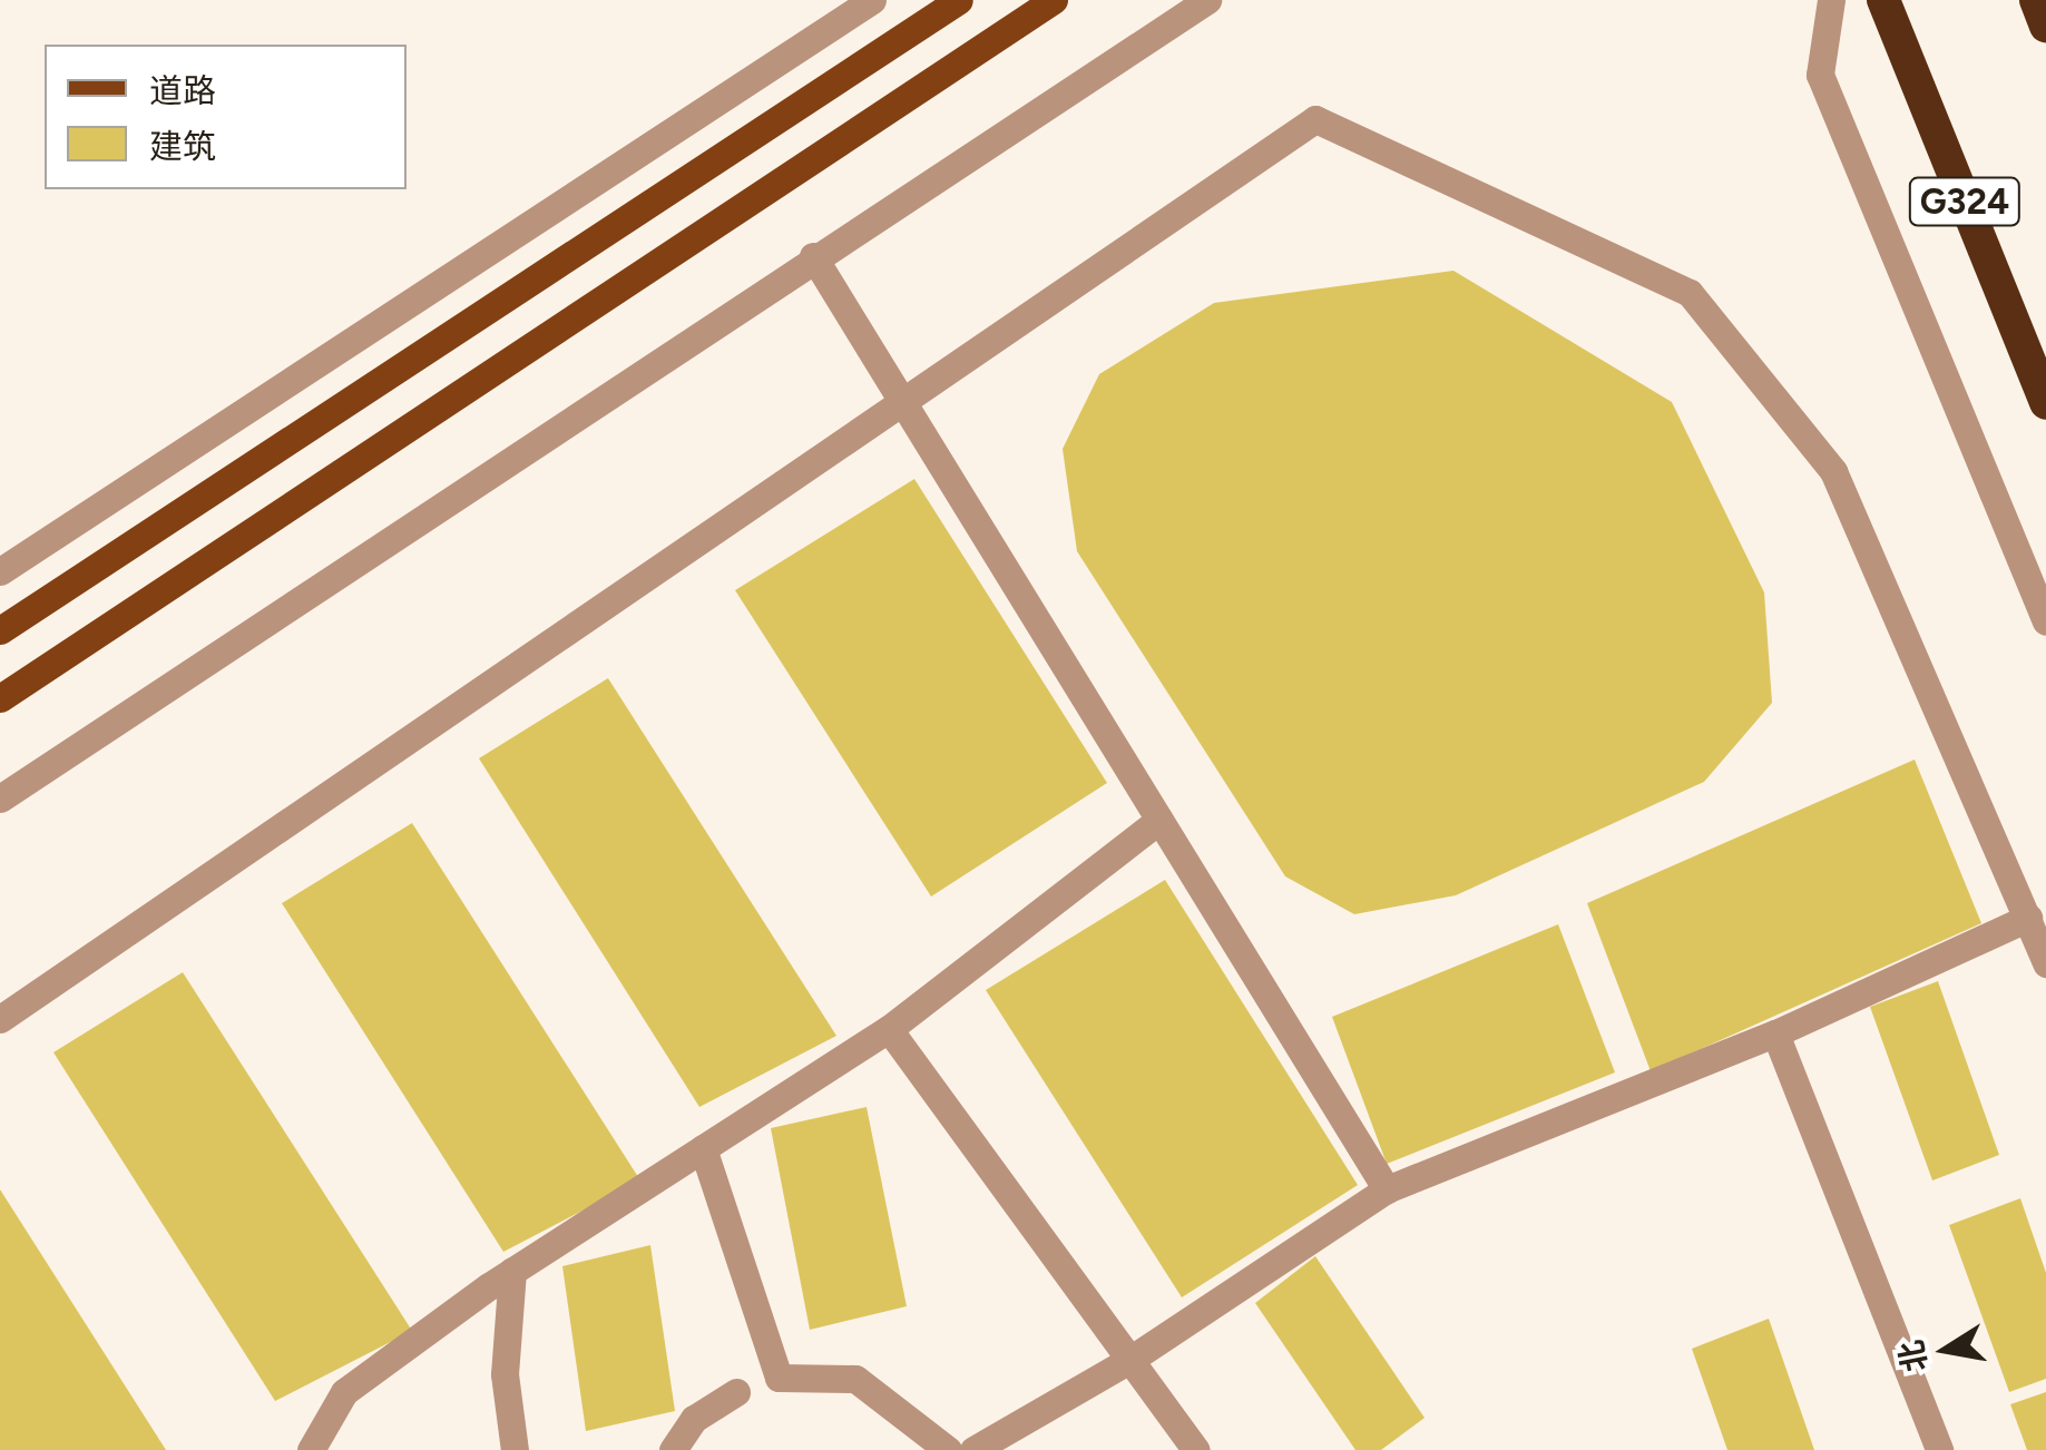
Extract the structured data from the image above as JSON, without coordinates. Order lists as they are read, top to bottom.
{
  "streets": {
    "highway": ["G324"]
  },
  "legend": ["道路", "建筑"],
  "north": "left"
}
